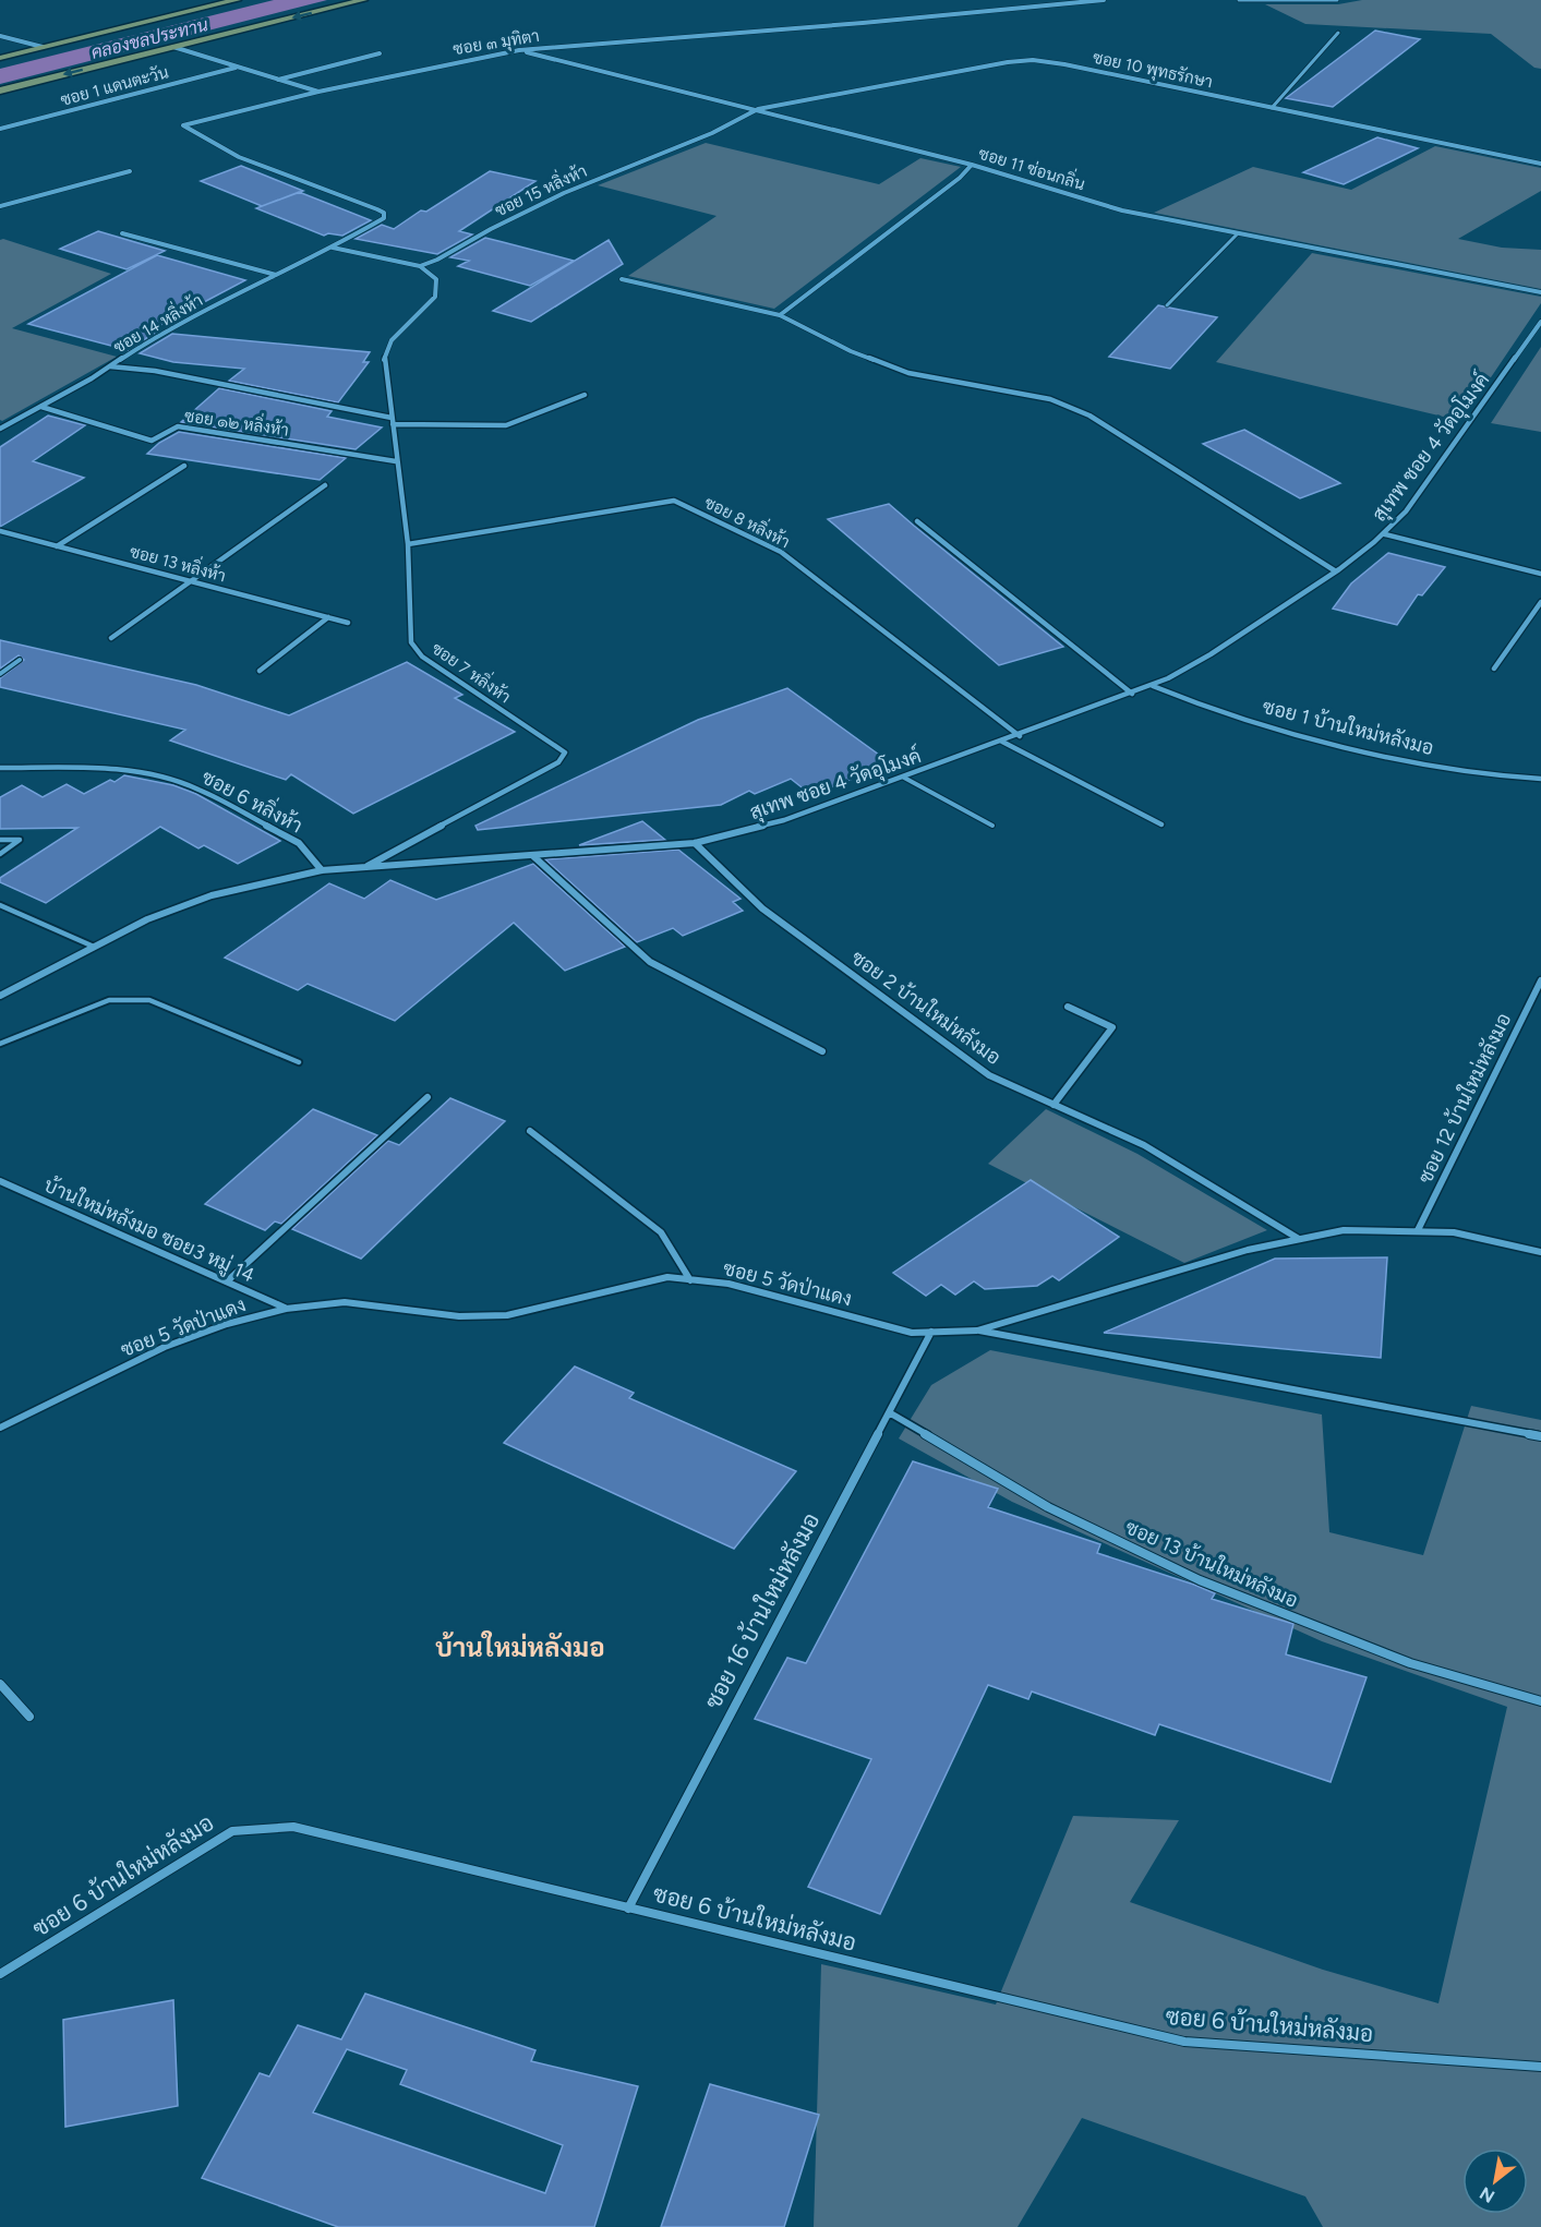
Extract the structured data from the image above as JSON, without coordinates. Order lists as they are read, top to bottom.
{
  "streets": {
    "street": [
      "ซอย ๓ มุทิตา",
      "ซอย 10 พุทธรักษา",
      "ซอย 1 แดนตะวัน",
      "ซอย 11 ซ่อนกลิ่น",
      "ซอย 15 หลิ่งห้า",
      "ซอย 14 หลิ่งห้า",
      "ซอย ๑๒ หลิ่งห้า",
      "สุเทพ ซอย 4 วัดอุโมงค์",
      "ซอย 8 หลิ่งห้า",
      "ซอย 13 หลิ่งห้า",
      "ซอย 7 หลิ่งห้า",
      "ซอย 1 บ้านใหม่หลังมอ",
      "ซอย 6 หลิ่งห้า",
      "ซอย 2 บ้านใหม่หลังมอ",
      "ซอย 12 บ้านใหม่หลังมอ",
      "บ้านใหม่หลังมอ ซอย3 หมู่ 14",
      "ซอย 5 วัดป่าแดง",
      "ซอย 13 บ้านใหม่หลังมอ",
      "ซอย 16 บ้านใหม่หลังมอ",
      "ซอย 6 บ้านใหม่หลังมอ"
    ]
  },
  "crossings": [
    ["ซอย ๓ มุทิตา", "ซอย 11 ซ่อนกลิ่น"],
    ["ซอย ๓ มุทิตา", "ซอย 14 หลิ่งห้า"],
    ["ซอย 10 พุทธรักษา", "ซอย 11 ซ่อนกลิ่น"],
    ["ซอย 10 พุทธรักษา", "ซอย 15 หลิ่งห้า"],
    ["ซอย 11 ซ่อนกลิ่น", "ซอย 15 หลิ่งห้า"],
    ["ซอย 15 หลิ่งห้า", "ซอย 7 หลิ่งห้า"],
    ["ซอย 14 หลิ่งห้า", "ซอย ๑๒ หลิ่งห้า"],
    ["ซอย ๑๒ หลิ่งห้า", "ซอย 7 หลิ่งห้า"],
    ["สุเทพ ซอย 4 วัดอุโมงค์", "ซอย 8 หลิ่งห้า"],
    ["สุเทพ ซอย 4 วัดอุโมงค์", "ซอย 7 หลิ่งห้า"],
    ["สุเทพ ซอย 4 วัดอุโมงค์", "ซอย 1 บ้านใหม่หลังมอ"],
    ["สุเทพ ซอย 4 วัดอุโมงค์", "ซอย 6 หลิ่งห้า"],
    ["สุเทพ ซอย 4 วัดอุโมงค์", "ซอย 2 บ้านใหม่หลังมอ"],
    ["ซอย 8 หลิ่งห้า", "ซอย 7 หลิ่งห้า"],
    ["ซอย 2 บ้านใหม่หลังมอ", "ซอย 5 วัดป่าแดง"],
    ["ซอย 12 บ้านใหม่หลังมอ", "ซอย 5 วัดป่าแดง"],
    ["บ้านใหม่หลังมอ ซอย3 หมู่ 14", "ซอย 5 วัดป่าแดง"],
    ["ซอย 5 วัดป่าแดง", "ซอย 16 บ้านใหม่หลังมอ"],
    ["ซอย 13 บ้านใหม่หลังมอ", "ซอย 16 บ้านใหม่หลังมอ"],
    ["ซอย 16 บ้านใหม่หลังมอ", "ซอย 6 บ้านใหม่หลังมอ"]
  ],
  "districts": ["บ้านใหม่หลังมอ"],
  "water": ["คลองชลประทาน"],
  "north": "bottom left"
}
